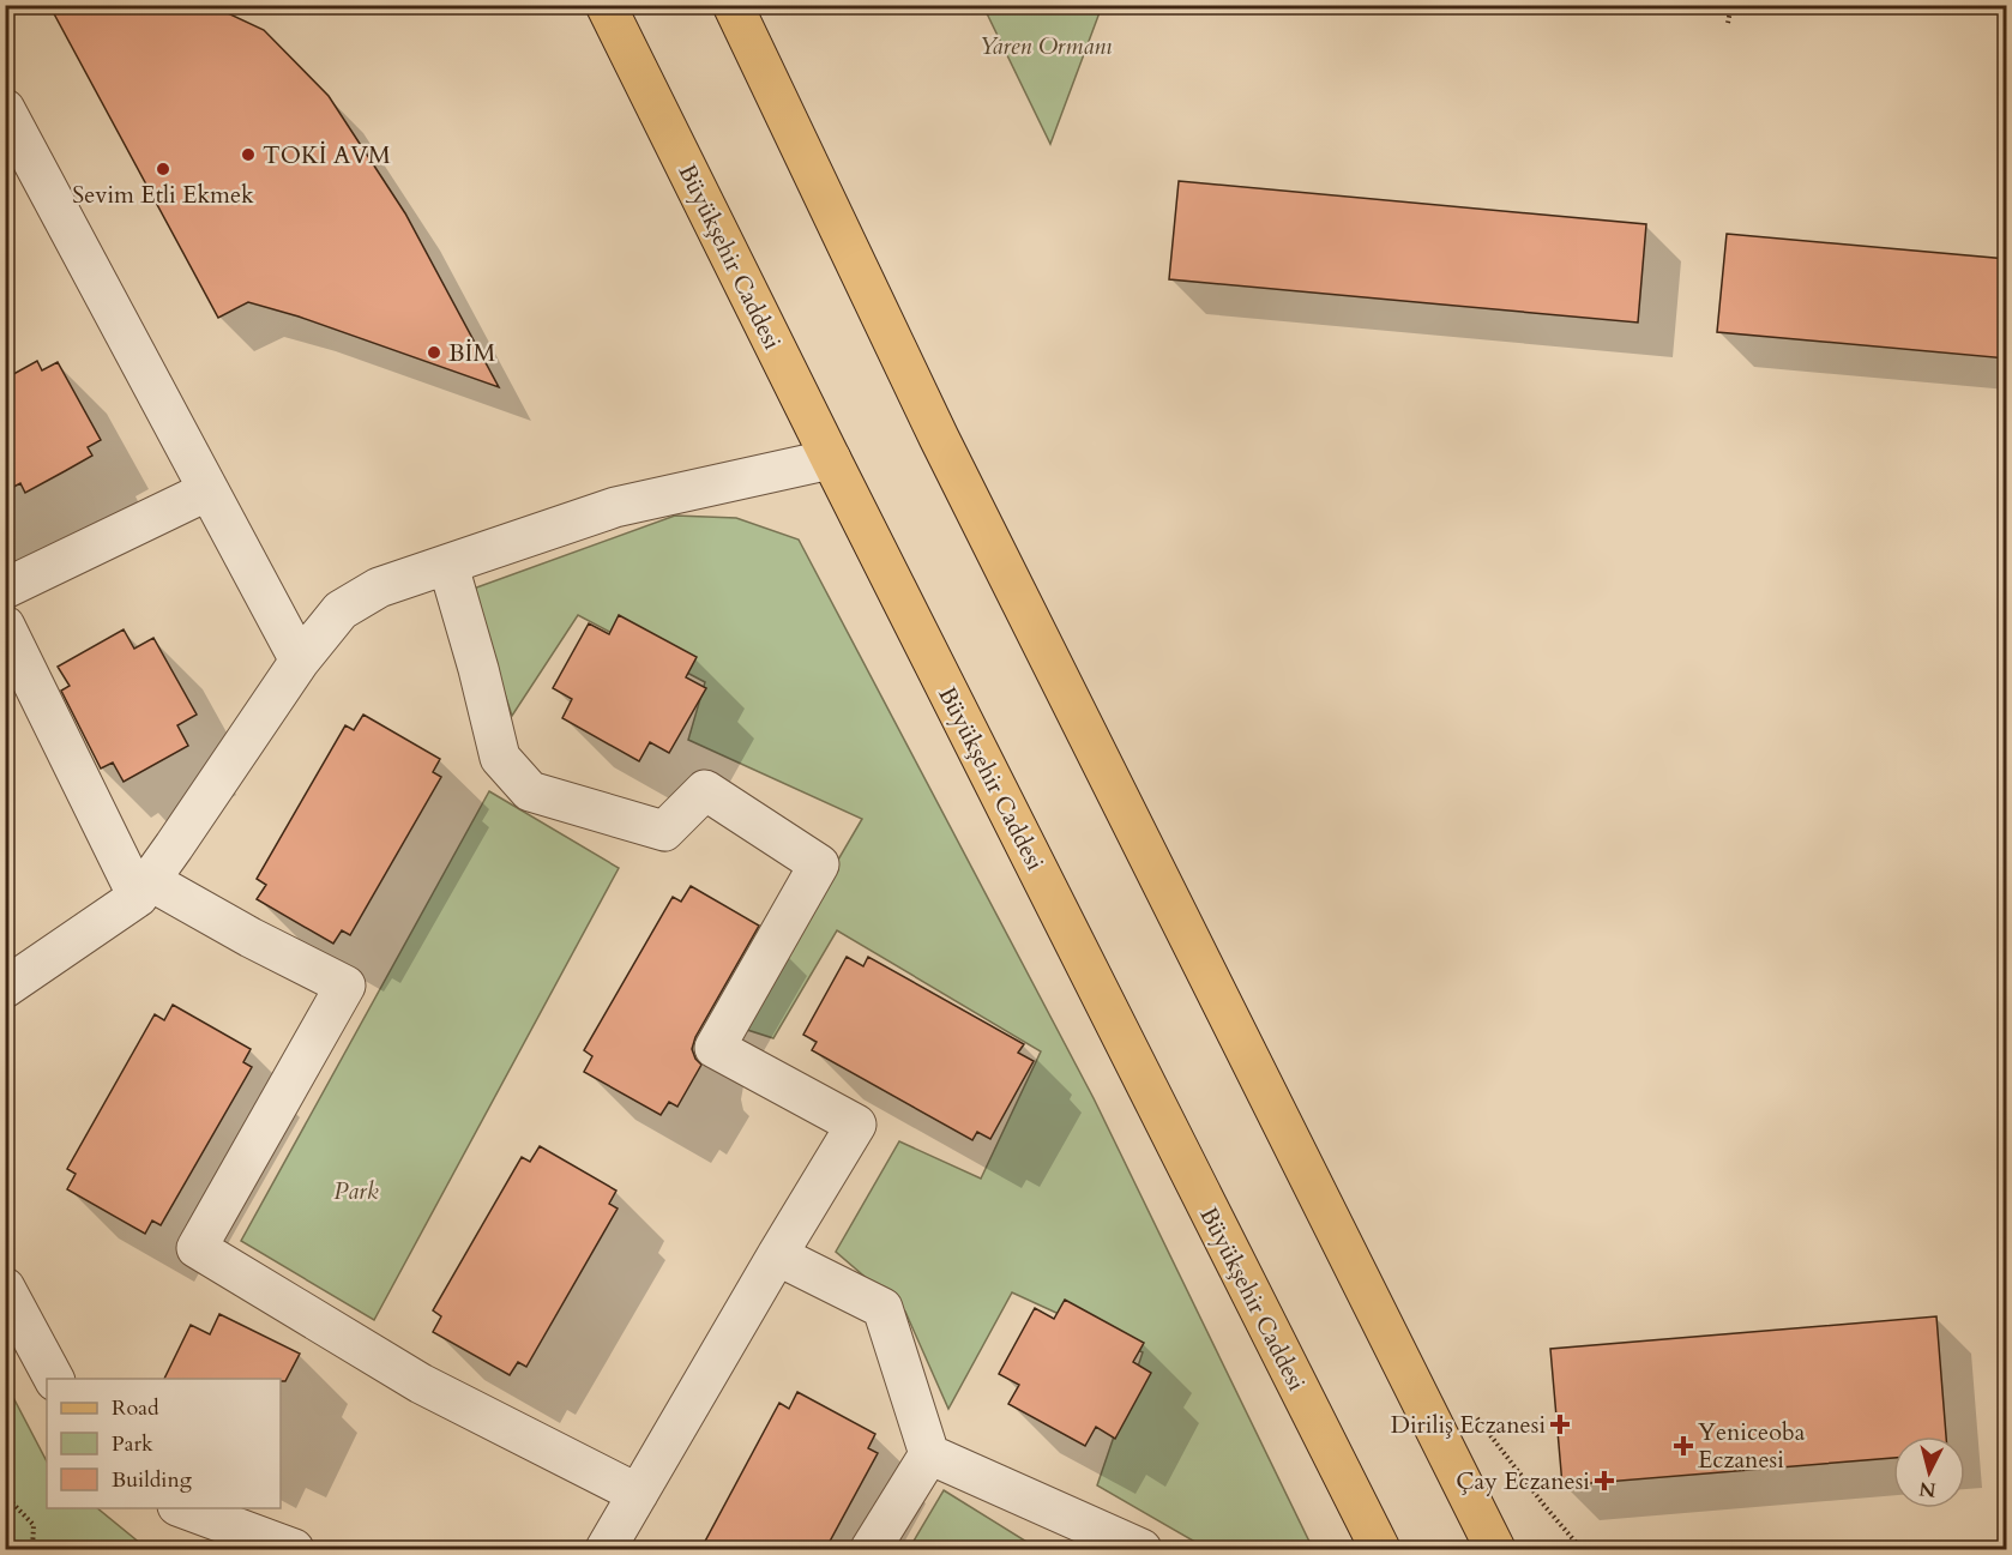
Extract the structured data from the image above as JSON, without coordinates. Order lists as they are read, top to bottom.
{
  "streets": {
    "main road": ["Büyükşehir Caddesi"]
  },
  "parks": ["Yaren Ormanı", "Park"],
  "places": {
    "other": ["TOKİ AVM", "Sevim Etli Ekmek", "BİM"],
    "health": ["Diriliş Eczanesi", "Yeniceoba Eczanesi", "Çay Eczanesi"]
  },
  "legend": ["Road", "Park", "Building"],
  "north": "bottom"
}
